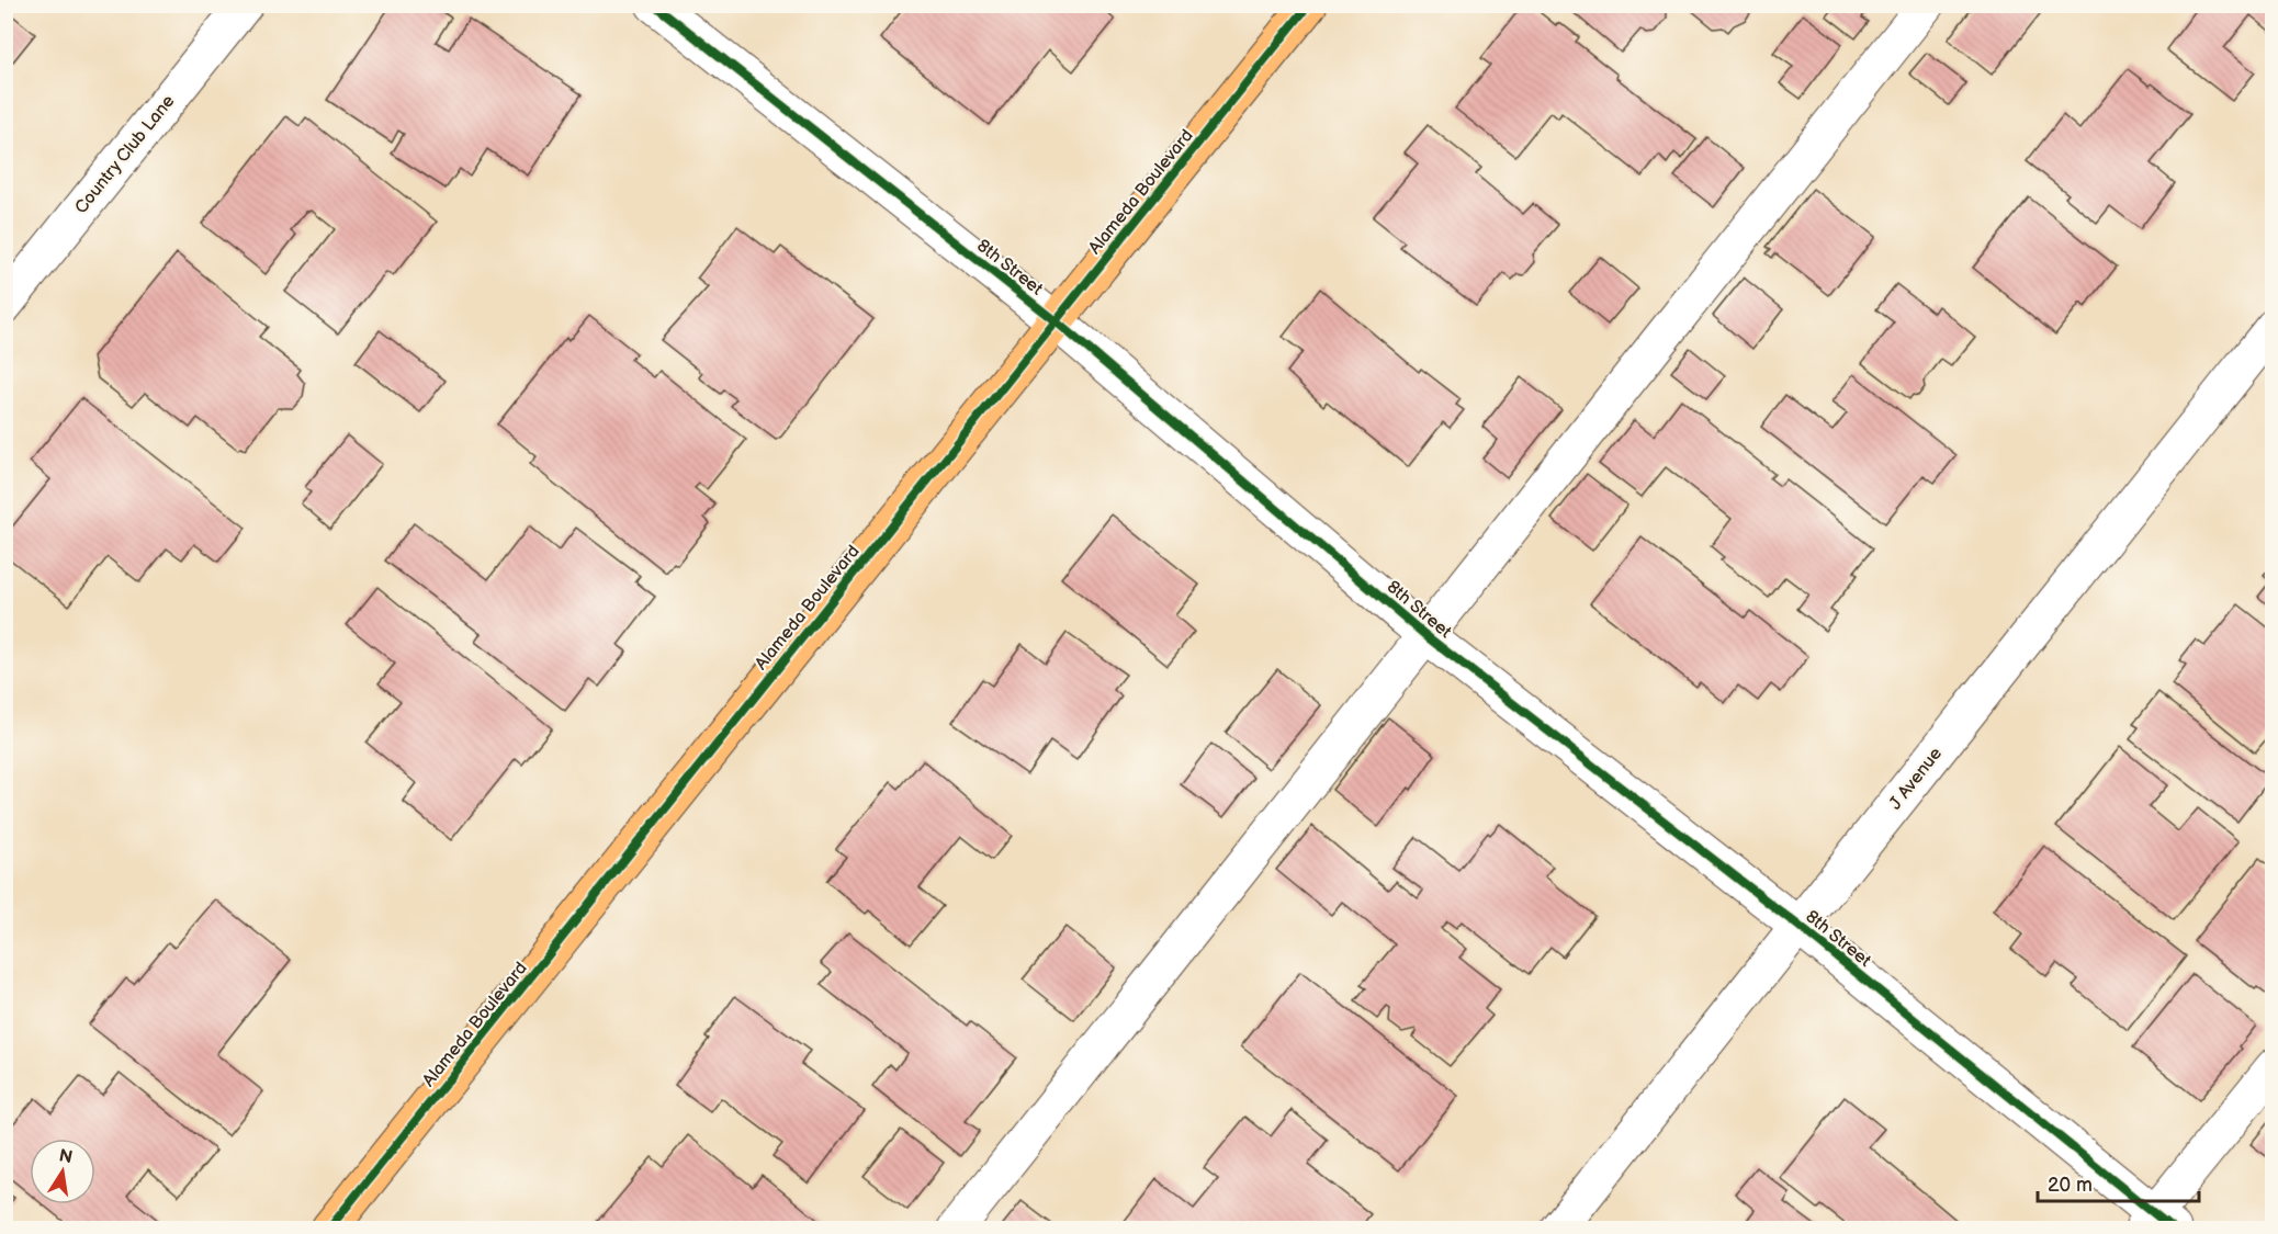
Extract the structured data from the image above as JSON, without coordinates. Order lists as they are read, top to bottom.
{
  "streets": {
    "main road": ["Alameda Boulevard"],
    "street": ["Country Club Lane", "8th Street", "J Avenue"]
  },
  "crossings": [
    ["Alameda Boulevard", "8th Street"],
    ["8th Street", "J Avenue"]
  ],
  "scale_bar": "20 m",
  "north": "top"
}
